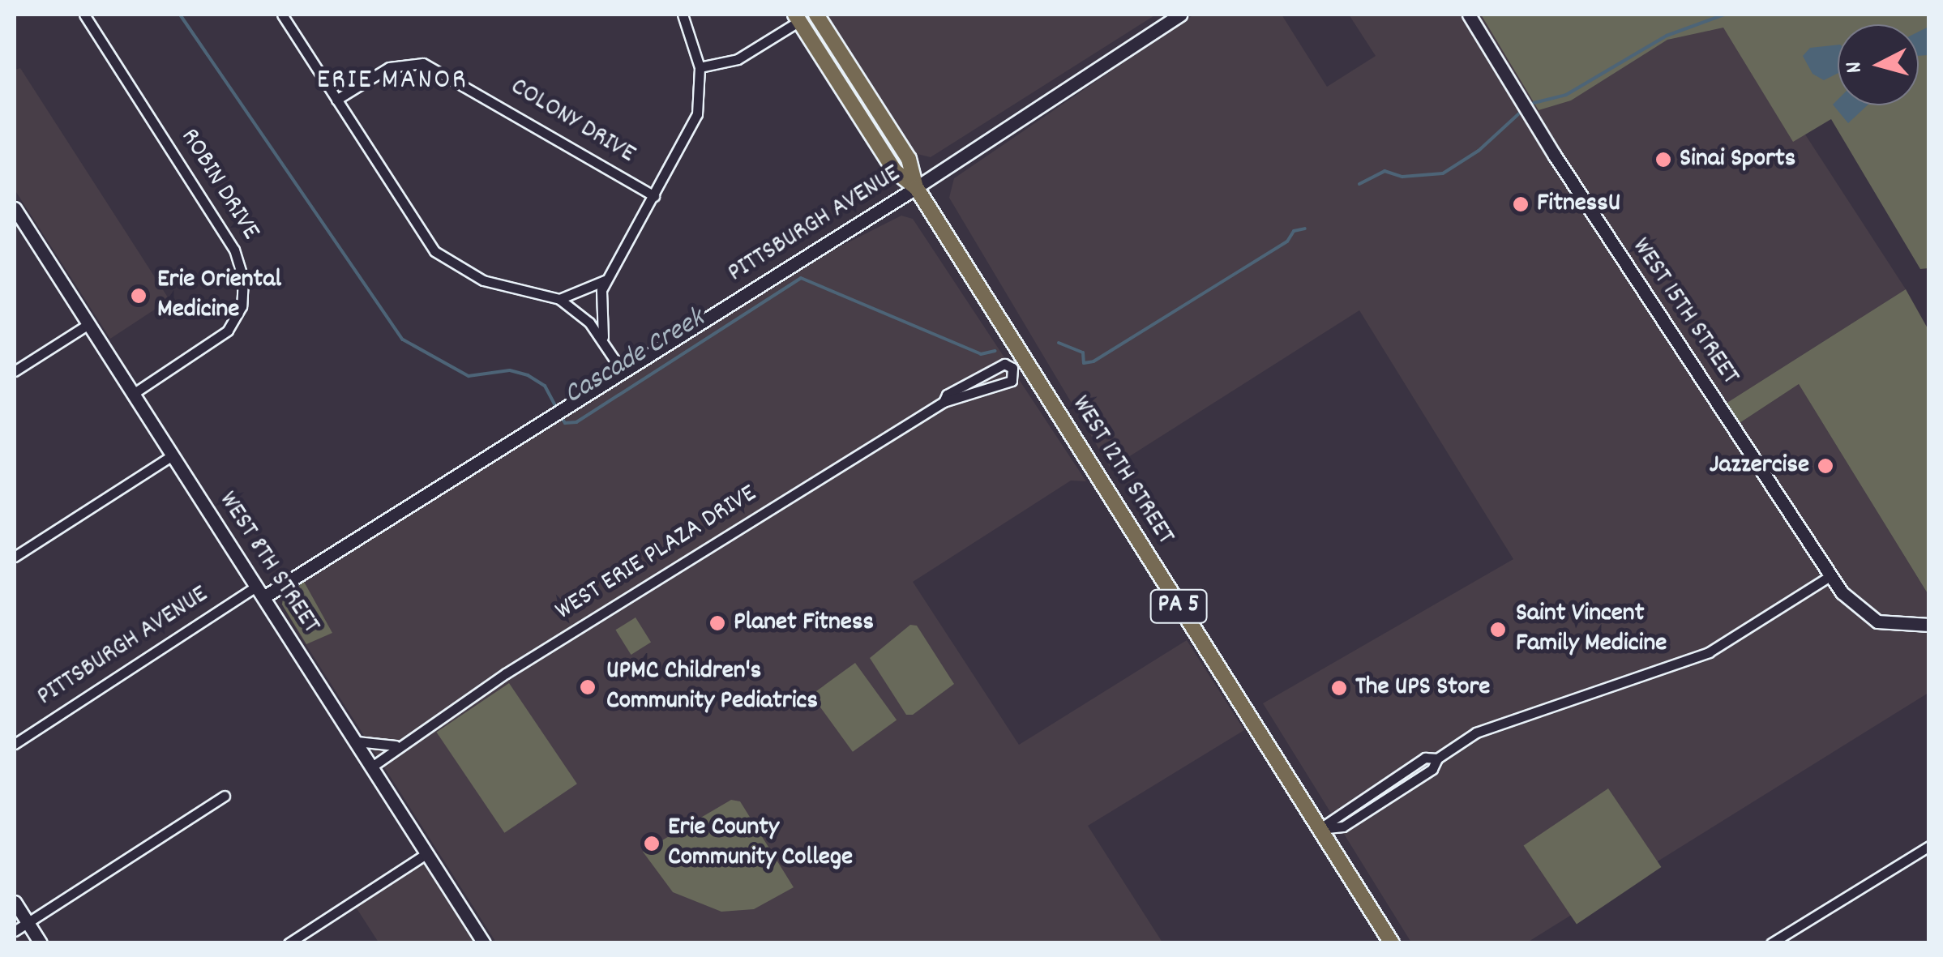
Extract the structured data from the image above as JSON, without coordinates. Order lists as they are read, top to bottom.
{
  "streets": {
    "main road": ["WEST 12TH STREET", "PA 5"],
    "street": [
      "COLONY DRIVE",
      "ROBIN DRIVE",
      "PITTSBURGH AVENUE",
      "WEST 15TH STREET",
      "WEST ERIE PLAZA DRIVE",
      "WEST 8TH STREET"
    ]
  },
  "crossings": [
    ["ROBIN DRIVE", "WEST 8TH STREET"],
    ["PITTSBURGH AVENUE", "WEST 12TH STREET"],
    ["PITTSBURGH AVENUE", "WEST 8TH STREET"],
    ["WEST 12TH STREET", "WEST ERIE PLAZA DRIVE"],
    ["WEST ERIE PLAZA DRIVE", "WEST 8TH STREET"]
  ],
  "districts": ["ERIE MANOR"],
  "water": ["Cascade Creek"],
  "places": [
    "Sinai Sports",
    "FitnessU",
    "Erie Oriental Medicine",
    "Jazzercise",
    "Planet Fitness",
    "Saint Vincent Family Medicine",
    "UPMC Children's Community Pediatrics",
    "The UPS Store",
    "Erie County Community College"
  ],
  "north": "left"
}
